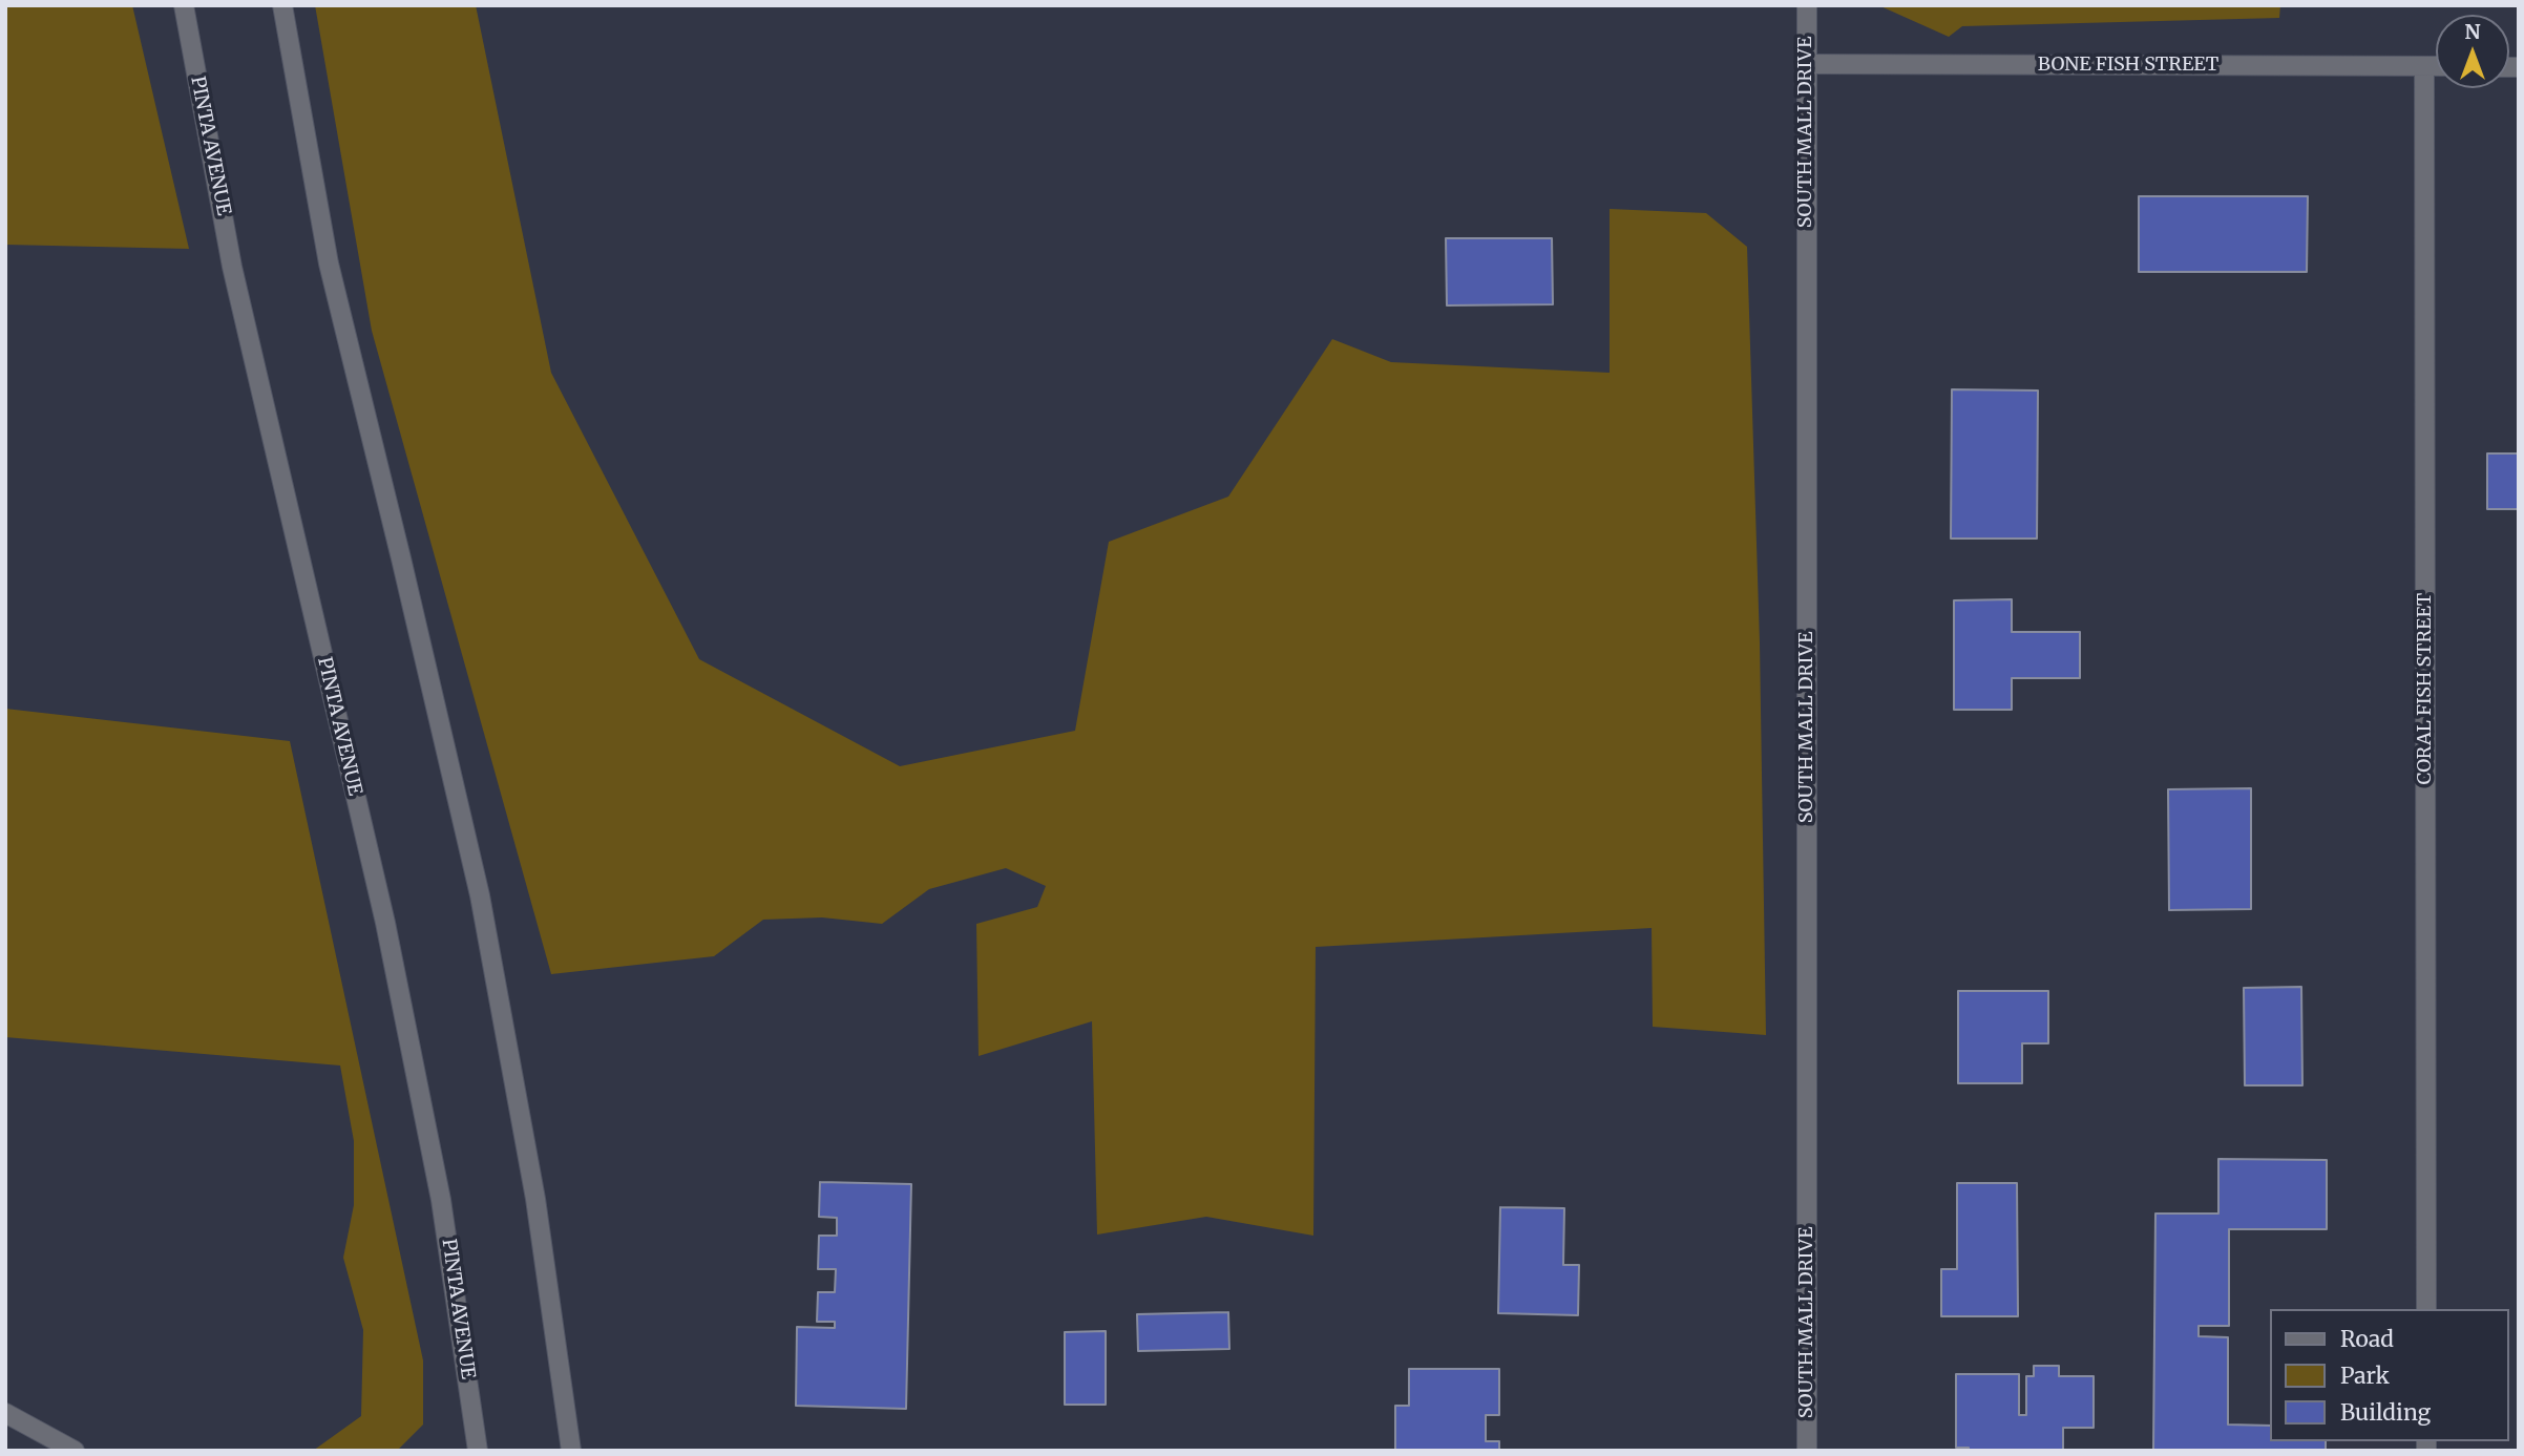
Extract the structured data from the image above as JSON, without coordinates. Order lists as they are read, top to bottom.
{
  "streets": {
    "street": [
      "BONE FISH STREET",
      "SOUTH MALL DRIVE",
      "PINTA AVENUE",
      "CORAL FISH STREET"
    ]
  },
  "crossings": [
    ["BONE FISH STREET", "SOUTH MALL DRIVE"],
    ["BONE FISH STREET", "CORAL FISH STREET"]
  ],
  "legend": ["Road", "Park", "Building"],
  "north": "top"
}
